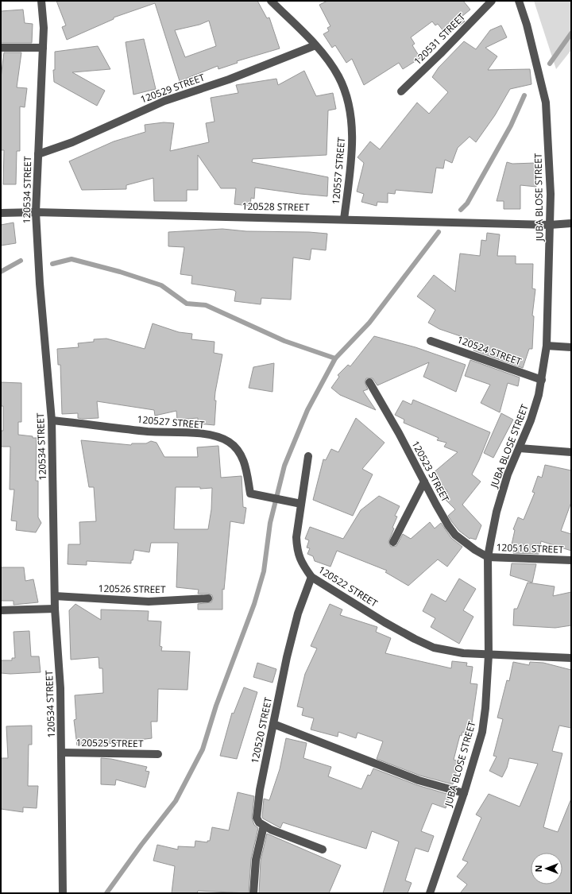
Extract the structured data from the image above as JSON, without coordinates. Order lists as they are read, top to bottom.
{
  "streets": {
    "street": [
      "120531 STREET",
      "120529 STREET",
      "120557 STREET",
      "120534 STREET",
      "JUBA BLOSE STREET",
      "120528 STREET",
      "120524 STREET",
      "120527 STREET",
      "120523 STREET",
      "120516 STREET",
      "120522 STREET",
      "120526 STREET",
      "120520 STREET",
      "120525 STREET"
    ]
  },
  "crossings": [
    ["120529 STREET", "120557 STREET"],
    ["120529 STREET", "120534 STREET"],
    ["120557 STREET", "120528 STREET"],
    ["120534 STREET", "120528 STREET"],
    ["120534 STREET", "120527 STREET"],
    ["120534 STREET", "120526 STREET"],
    ["120534 STREET", "120525 STREET"],
    ["JUBA BLOSE STREET", "120528 STREET"],
    ["JUBA BLOSE STREET", "120524 STREET"],
    ["JUBA BLOSE STREET", "120523 STREET"],
    ["JUBA BLOSE STREET", "120516 STREET"],
    ["JUBA BLOSE STREET", "120522 STREET"],
    ["120527 STREET", "120522 STREET"],
    ["120523 STREET", "120516 STREET"],
    ["120522 STREET", "120520 STREET"]
  ],
  "north": "left"
}
